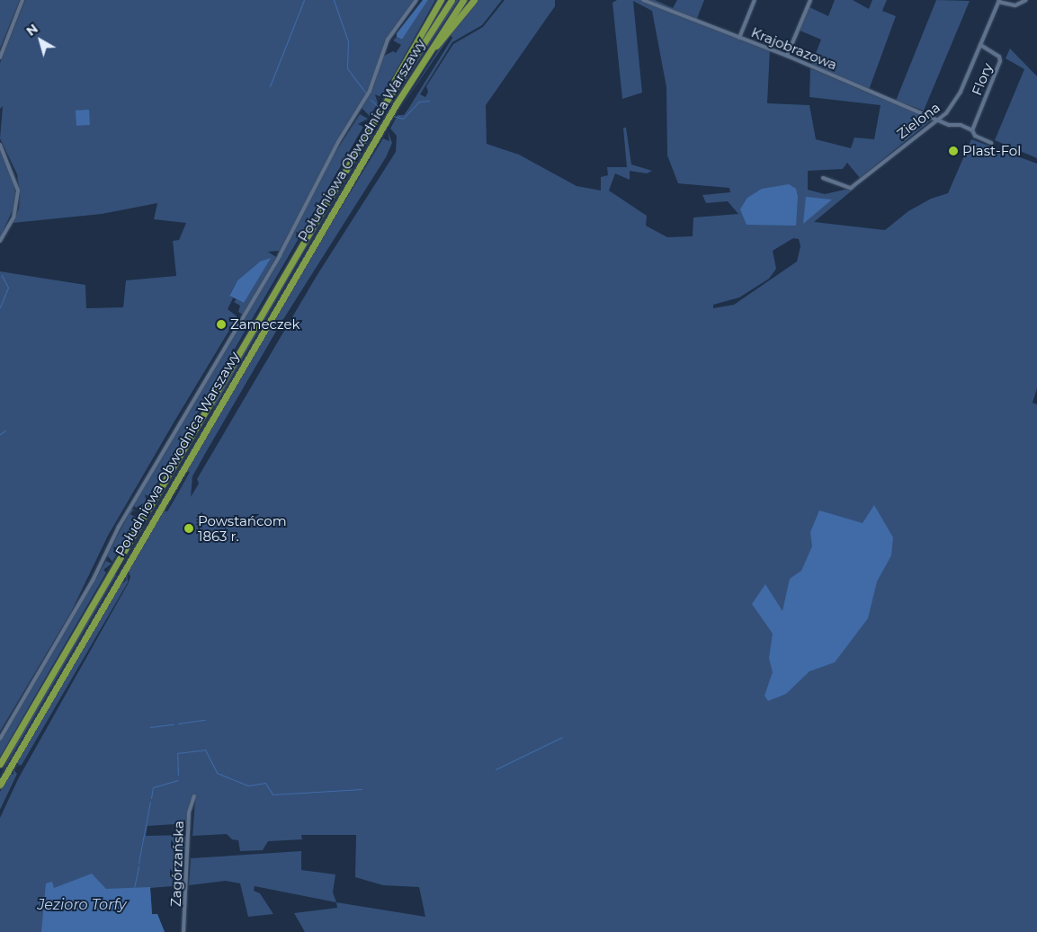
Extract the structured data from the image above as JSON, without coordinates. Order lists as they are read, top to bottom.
{
  "streets": {
    "highway": ["Południowa Obwodnica Warszawy"],
    "street": [
      "Krajobrazowa",
      "Flory",
      "Zielona",
      "Zagórzańska"
    ]
  },
  "crossings": [
    ["Krajobrazowa", "Flory"],
    ["Krajobrazowa", "Zielona"],
    ["Flory", "Zielona"]
  ],
  "water": ["Jezioro Torfy"],
  "places": ["Plast-Fol", "Zameczek", "Powstańcom 1863 r."],
  "north": "top left"
}
